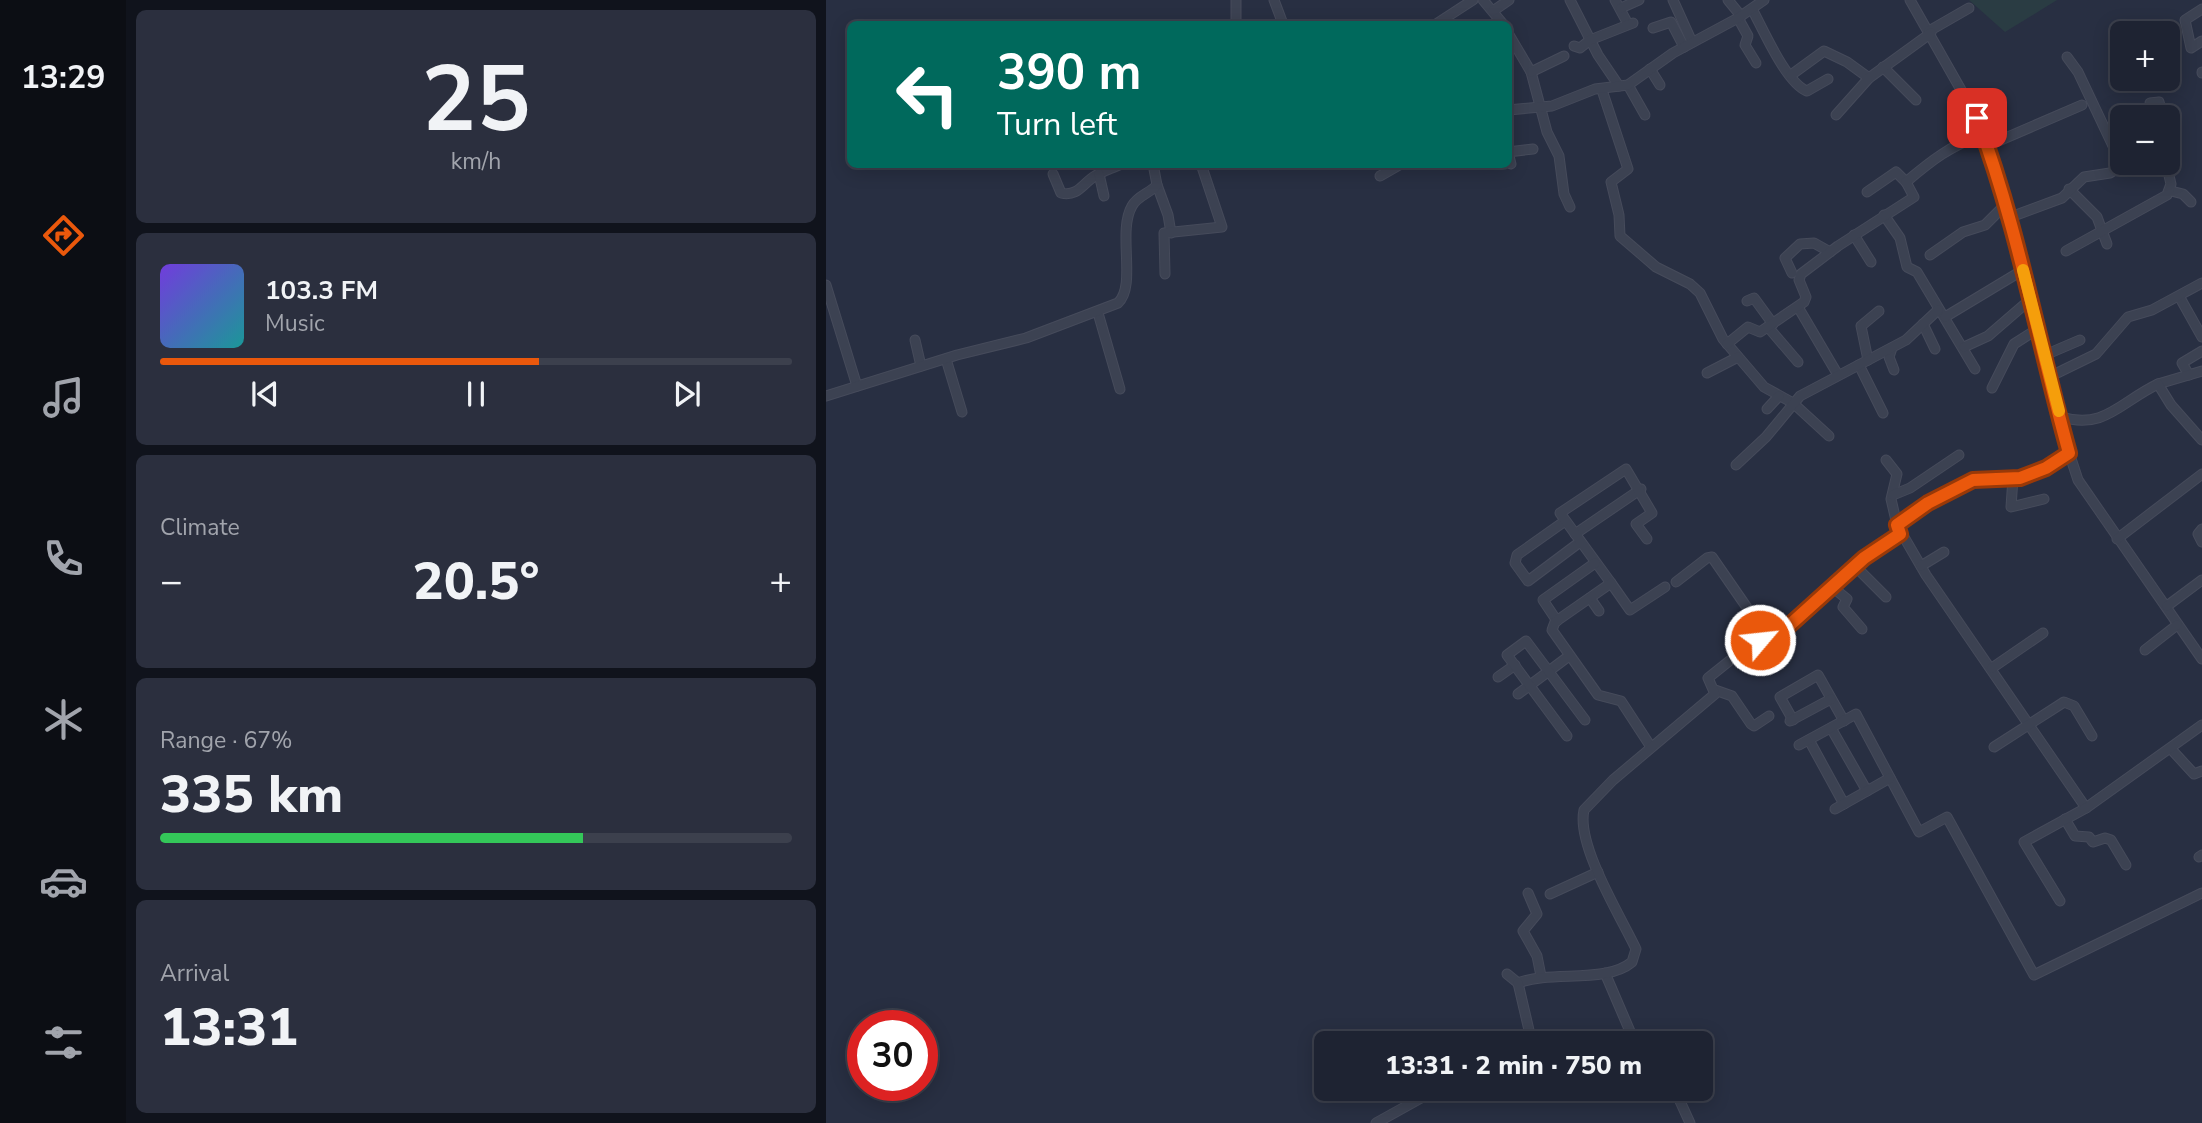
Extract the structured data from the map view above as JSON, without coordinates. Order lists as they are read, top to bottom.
{
  "page": {
    "tabs": "13:29",
    "tile": [
      ["25", "km/h"],
      "Climate",
      ["Range · 67%", "335 km"],
      ["Arrival", "13:31"]
    ],
    "map_buttons": ["+", "−"],
    "turn": ["390 m", "Turn left"],
    "song": ["103.3 FM", "Music"],
    "heat": ["−", "20.5°", "+"],
    "limit": "30",
    "trip": "13:31 · 2 min · 750 m"
  }
}
